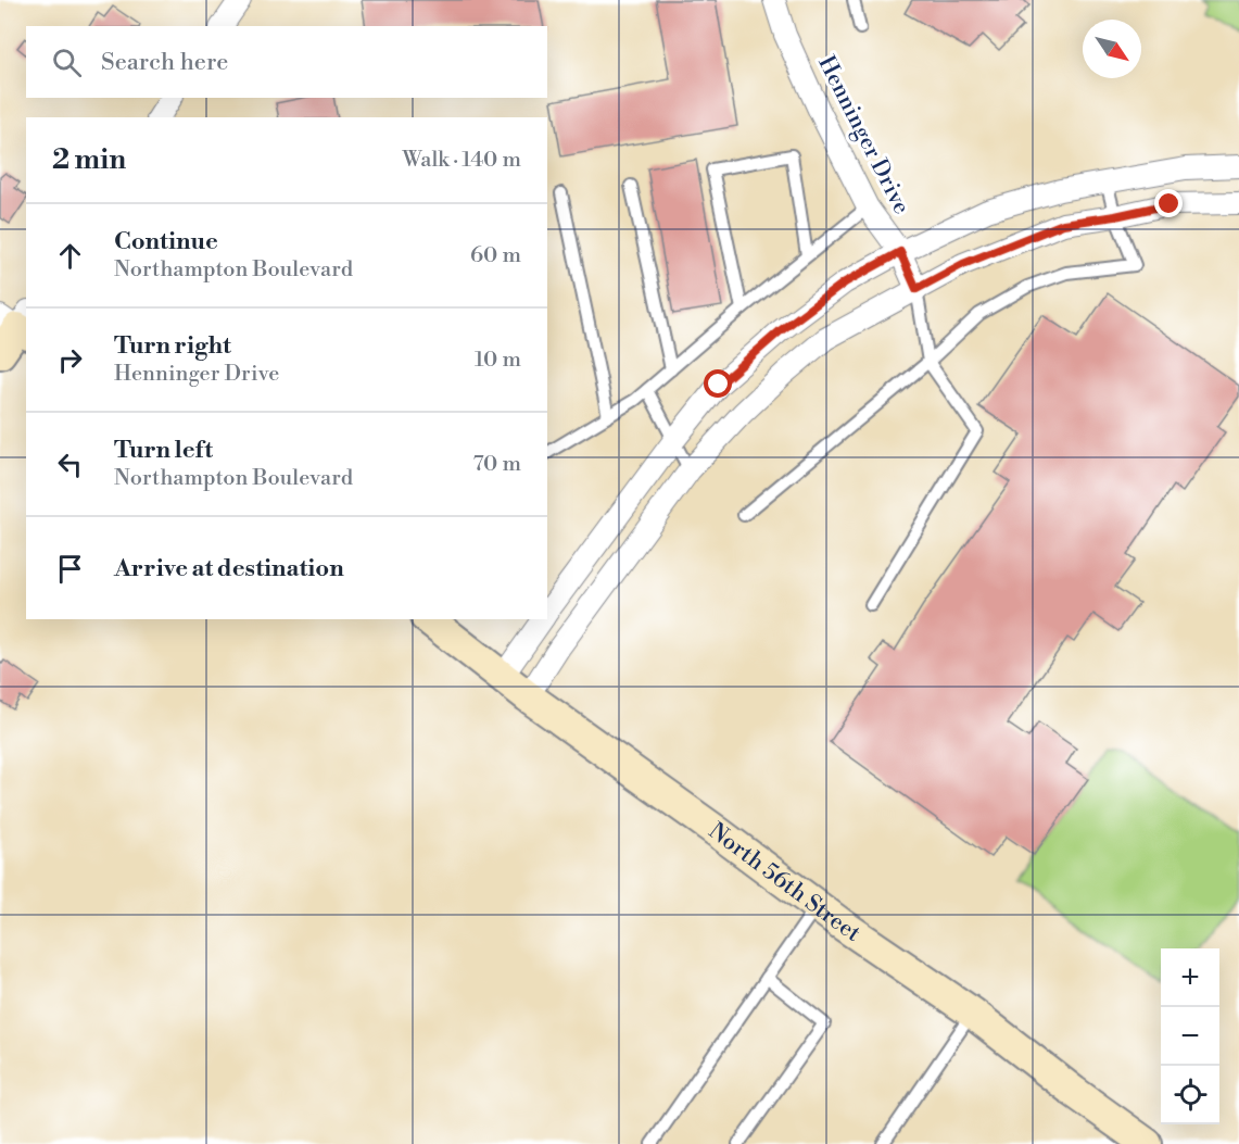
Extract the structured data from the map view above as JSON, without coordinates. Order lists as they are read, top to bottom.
{
  "streets": {
    "street": ["Henninger Drive", "North 56th Street"]
  },
  "north": "bottom right",
  "page": {
    "search": "Search here",
    "heading": ["2 min", "Walk · 140 m"],
    "list": [
      ["Continue", "Northampton Boulevard", "60 m"],
      ["Turn right", "Henninger Drive", "10 m"],
      ["Turn left", "Northampton Boulevard", "70 m"],
      "Arrive at destination"
    ],
    "map_buttons": ["+", "−"]
  }
}
